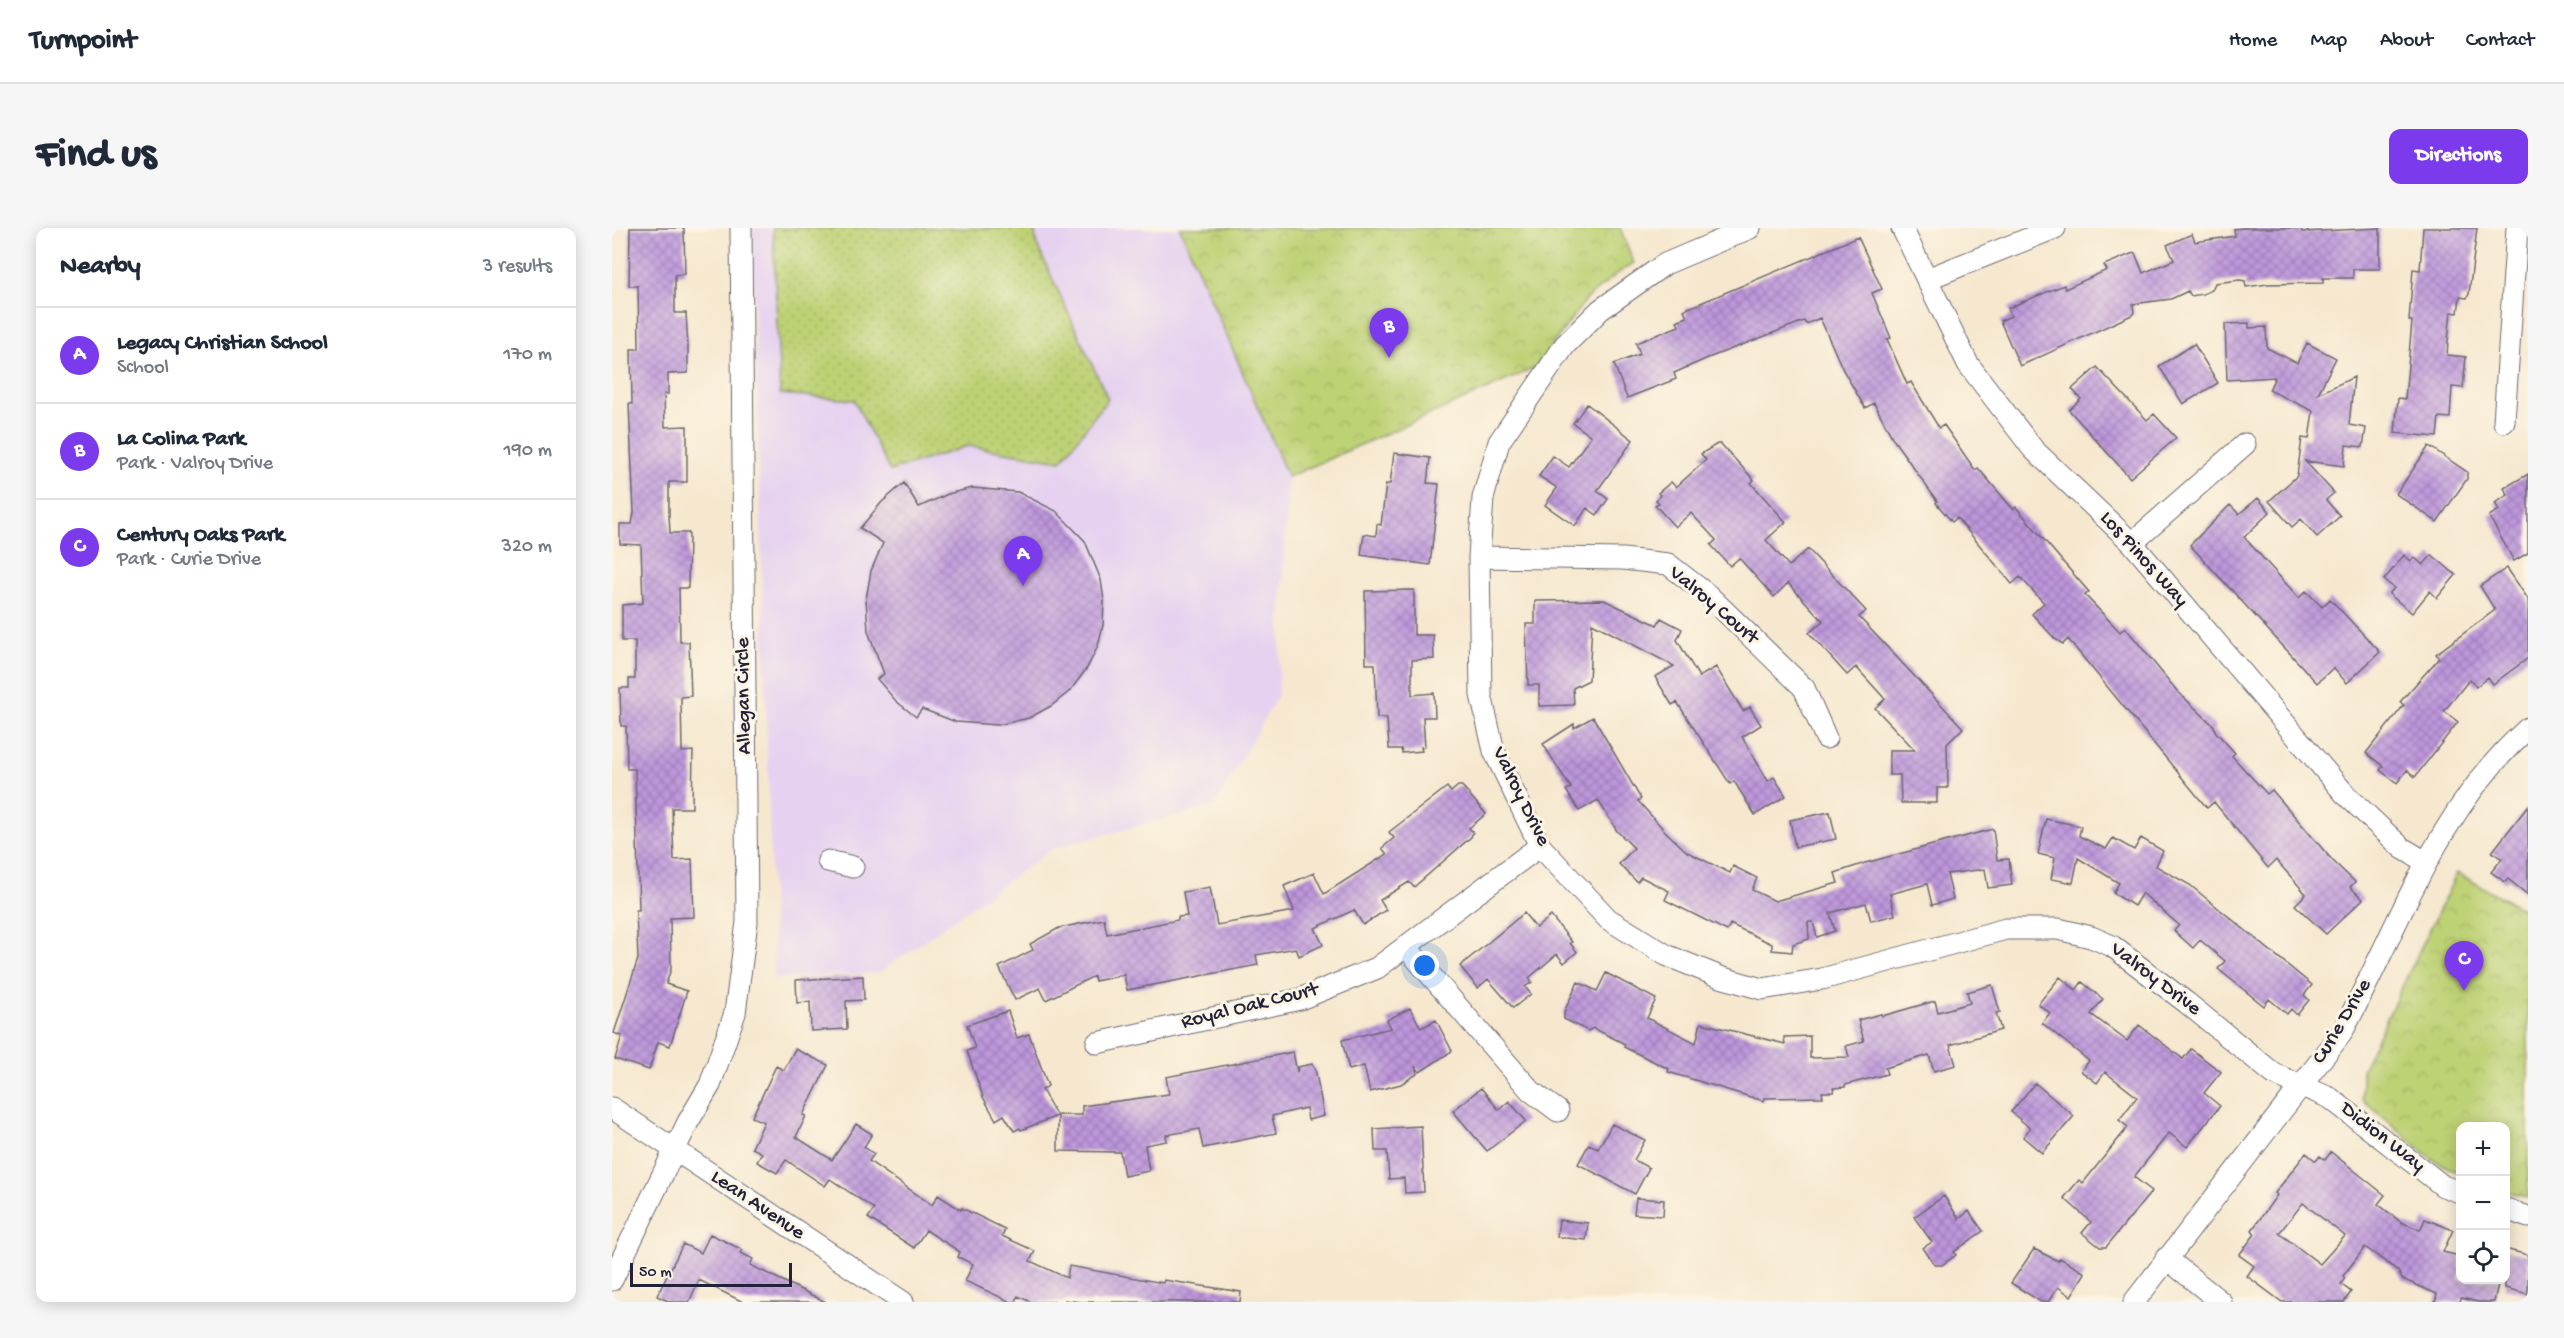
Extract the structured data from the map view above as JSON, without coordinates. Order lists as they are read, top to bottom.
{
  "streets": {
    "street": [
      "Los Pinos Way",
      "Valroy Court",
      "Allegan Circle",
      "Valroy Drive",
      "Royal Oak Court",
      "Curie Drive",
      "Didion Way",
      "Lean Avenue"
    ]
  },
  "crossings": [
    ["Los Pinos Way", "Curie Drive"],
    ["Valroy Court", "Valroy Drive"],
    ["Allegan Circle", "Lean Avenue"],
    ["Valroy Drive", "Royal Oak Court"],
    ["Valroy Drive", "Curie Drive"],
    ["Valroy Drive", "Didion Way"],
    ["Curie Drive", "Didion Way"]
  ],
  "scale_bar": "50 m",
  "page": {
    "header": "Turnpoint",
    "nav": [
      "Home",
      "Map",
      "About",
      "Contact"
    ],
    "buttons": "Directions",
    "title": "Find us",
    "heading": ["Nearby", "3 results"],
    "list": [
      {
        "mark": "A",
        "name": "Legacy Christian School",
        "note": "School",
        "value": "170 m"
      },
      {
        "mark": "B",
        "name": "La Colina Park",
        "note": "Park · Valroy Drive",
        "value": "190 m"
      },
      {
        "mark": "C",
        "name": "Century Oaks Park",
        "note": "Park · Curie Drive",
        "value": "320 m"
      }
    ],
    "pins": ["B", "A", "C"],
    "map_buttons": ["+", "−"],
    "scale": "50 m"
  }
}
